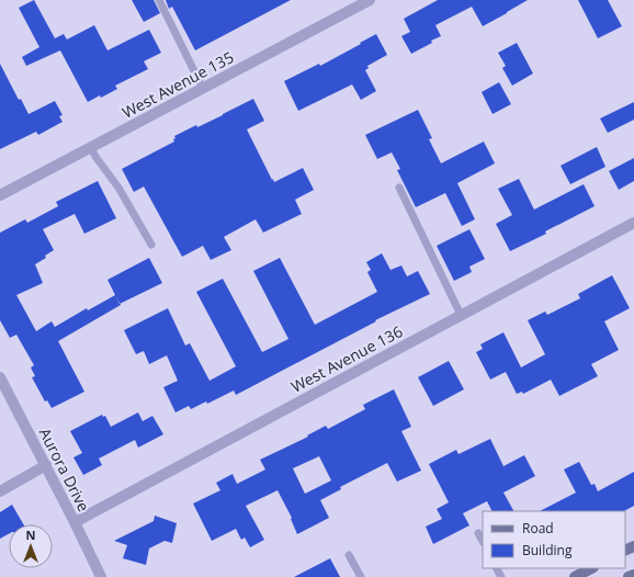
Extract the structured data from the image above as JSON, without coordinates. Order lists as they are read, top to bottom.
{
  "streets": {
    "street": ["West Avenue 135", "West Avenue 136", "Aurora Drive"]
  },
  "crossings": [
    ["West Avenue 136", "Aurora Drive"]
  ],
  "legend": ["Road", "Building"],
  "north": "top"
}
